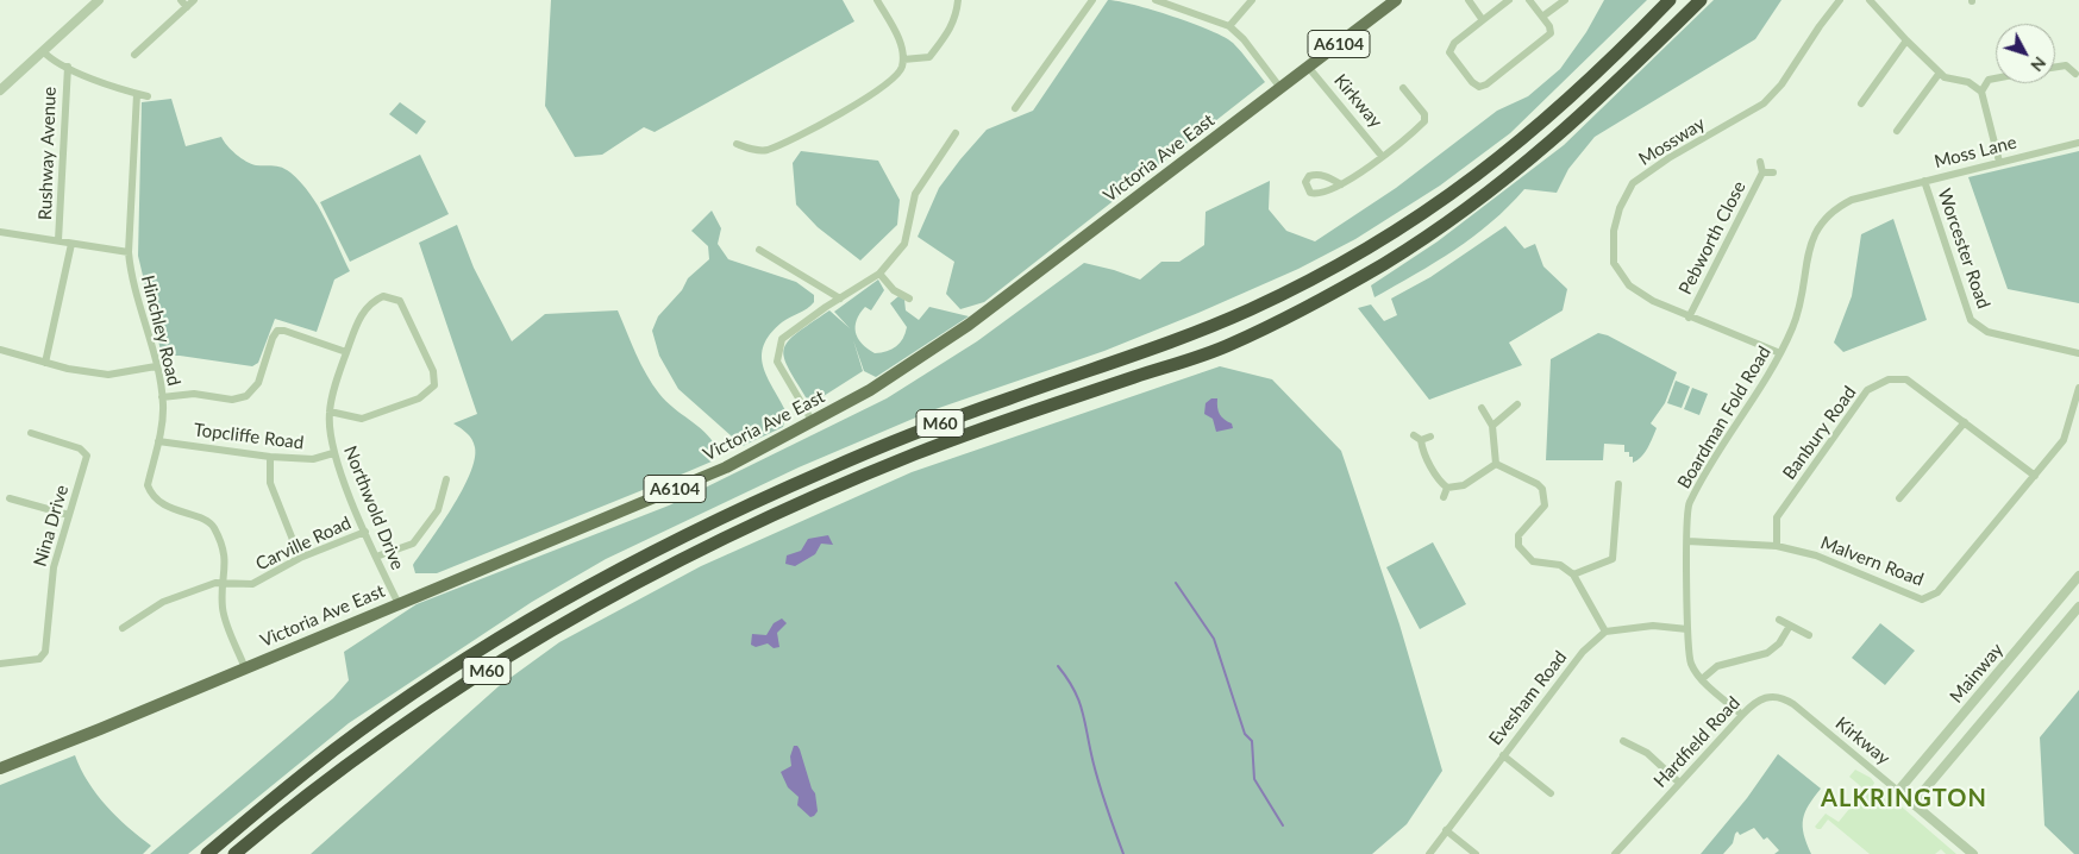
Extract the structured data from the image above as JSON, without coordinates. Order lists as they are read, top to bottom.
{
  "streets": {
    "highway": ["M60"],
    "main road": ["A6104", "Victoria Ave East"],
    "street": [
      "Kirkway",
      "Mossway",
      "Moss Lane",
      "Rushway Avenue",
      "Pebworth Close",
      "Worcester Road",
      "Hinchley Road",
      "Boardman Fold Road",
      "Banbury Road",
      "Topcliffe Road",
      "Northwold Drive",
      "Nina Drive",
      "Carville Road",
      "Malvern Road",
      "Mainway",
      "Evesham Road",
      "Hardfield Road"
    ]
  },
  "crossings": [
    ["Kirkway", "Victoria Ave East"],
    ["Kirkway", "Mainway"],
    ["Kirkway", "Hardfield Road"],
    ["Mossway", "Pebworth Close"],
    ["Mossway", "Boardman Fold Road"],
    ["Moss Lane", "Worcester Road"],
    ["Moss Lane", "Boardman Fold Road"],
    ["Victoria Ave East", "Hinchley Road"],
    ["Victoria Ave East", "Northwold Drive"],
    ["Hinchley Road", "Topcliffe Road"],
    ["Hinchley Road", "Carville Road"],
    ["Boardman Fold Road", "Malvern Road"],
    ["Boardman Fold Road", "Hardfield Road"],
    ["Banbury Road", "Malvern Road"],
    ["Topcliffe Road", "Northwold Drive"],
    ["Northwold Drive", "Carville Road"]
  ],
  "districts": ["ALKRINGTON"],
  "north": "bottom right"
}
